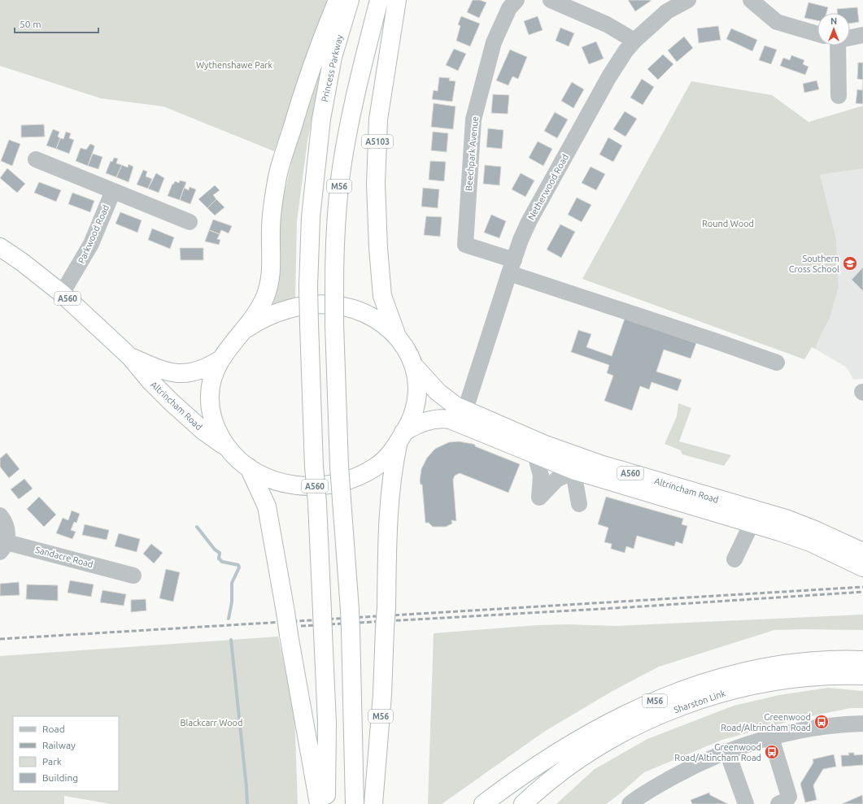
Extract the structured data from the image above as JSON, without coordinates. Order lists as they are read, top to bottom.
{
  "streets": {
    "highway": [
      "Princess Parkway",
      "A5103",
      "M56",
      "A560",
      "Altrincham Road",
      "Sharston Link"
    ],
    "street": [
      "Beechpark Avenue",
      "Netherwood Road",
      "Parkwood Road",
      "Sandacre Road"
    ]
  },
  "crossings": [
    ["A5103", "A560"],
    ["Beechpark Avenue", "Netherwood Road"],
    ["M56", "A560"],
    ["M56", "Altrincham Road"],
    ["Netherwood Road", "Altrincham Road"],
    ["Parkwood Road", "Altrincham Road"],
    ["A560", "Altrincham Road"]
  ],
  "parks": ["Wythenshawe Park", "Round Wood", "Blackcarr Wood"],
  "places": {
    "school or university": ["Southern Cross School"],
    "bus stop": ["Greenwood Road/Altrincham Road", "Greenwood Road/Altincham Road"]
  },
  "legend": [
    "Road",
    "Railway",
    "Park",
    "Building"
  ],
  "scale_bar": "50 m",
  "north": "top"
}
